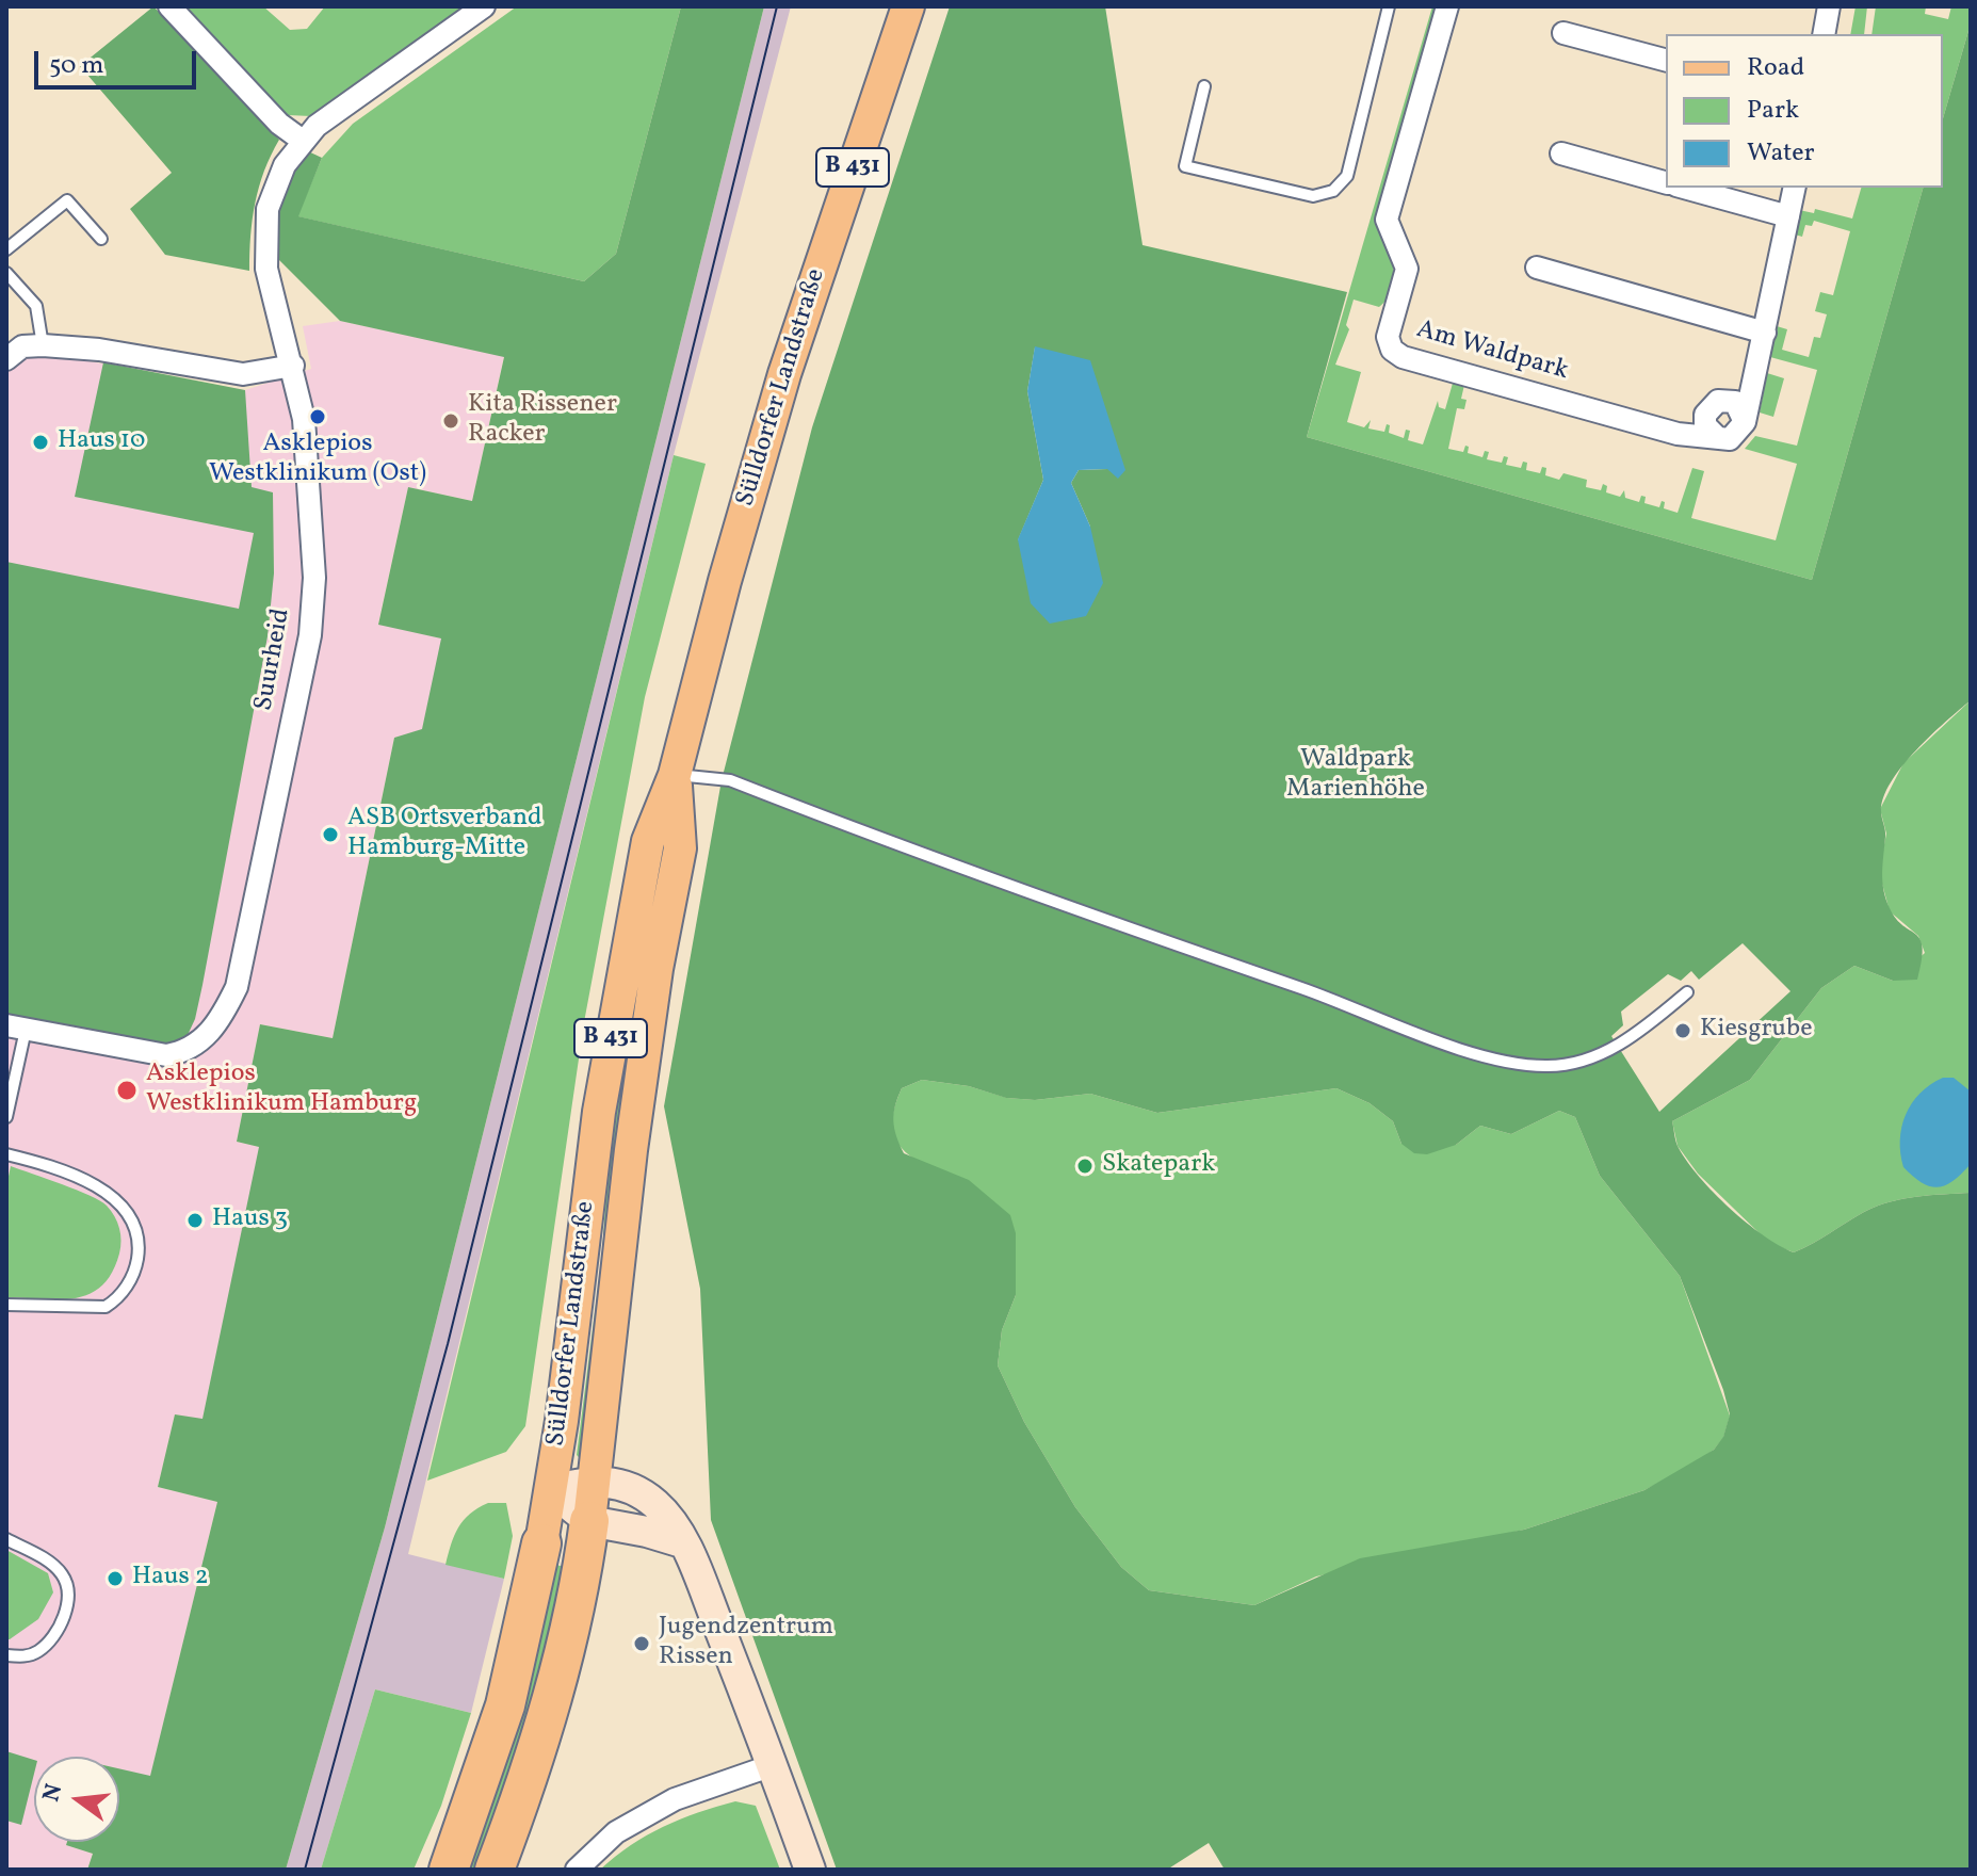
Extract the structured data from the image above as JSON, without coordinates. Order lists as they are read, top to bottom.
{
  "streets": {
    "highway": ["B 431", "Sülldorfer Landstraße"],
    "street": ["Am Waldpark", "Suurheid"]
  },
  "parks": ["Waldpark Marienhöhe"],
  "places": [
    "Asklepios Westklinikum (Ost)",
    "Kita Rissener Racker",
    "Haus 10",
    "ASB Ortsverband Hamburg-Mitte",
    "Kiesgrube",
    "Asklepios Westklinikum Hamburg",
    "Skatepark",
    "Haus 3",
    "Haus 2",
    "Jugendzentrum Rissen"
  ],
  "legend": ["Road", "Park", "Water"],
  "scale_bar": "50 m",
  "north": "left"
}
